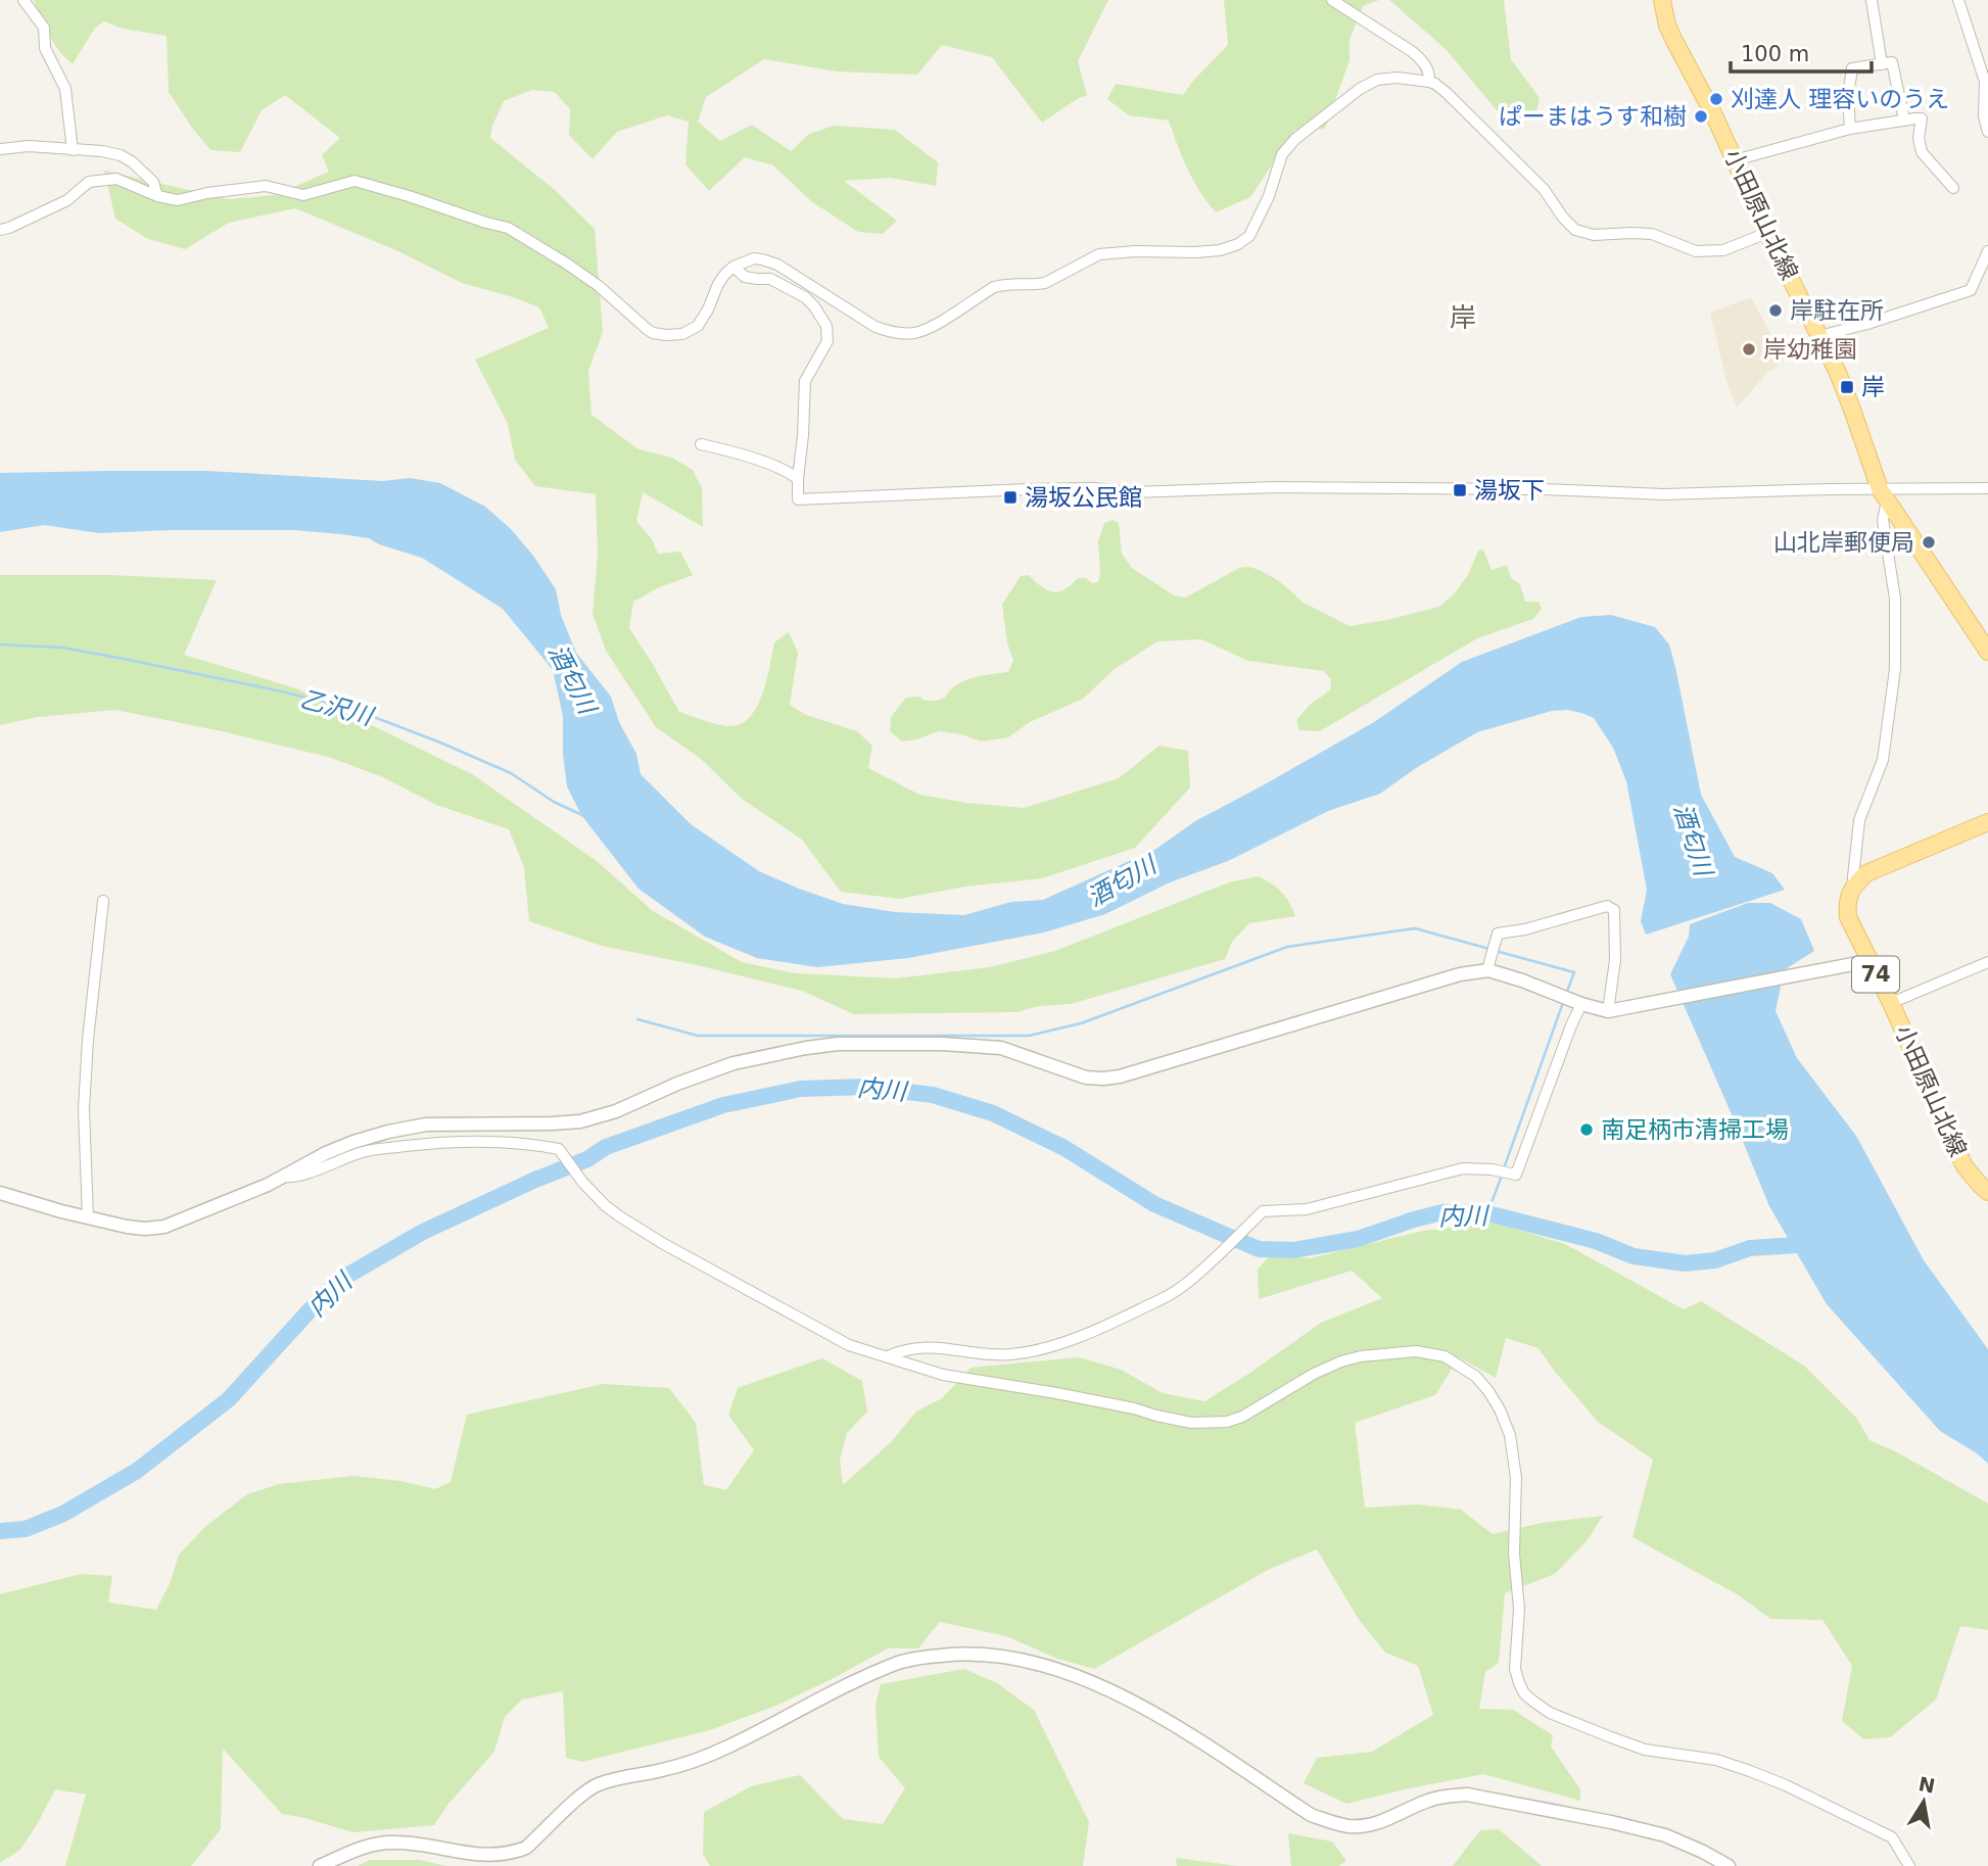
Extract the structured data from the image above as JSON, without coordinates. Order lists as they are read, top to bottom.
{
  "streets": {
    "main road": ["小田原山北線", "74"]
  },
  "districts": ["岸"],
  "water": ["酒匂川", "乙沢川", "内川"],
  "places": {
    "other": [
      "刈達人 理容いのうえ",
      "ぱーまはうす和樹",
      "岸駐在所",
      "岸幼稚園",
      "山北岸郵便局",
      "南足柄市清掃工場"
    ],
    "transit": ["岸", "湯坂下", "湯坂公民館"]
  },
  "scale_bar": "100 m",
  "north": "top"
}
